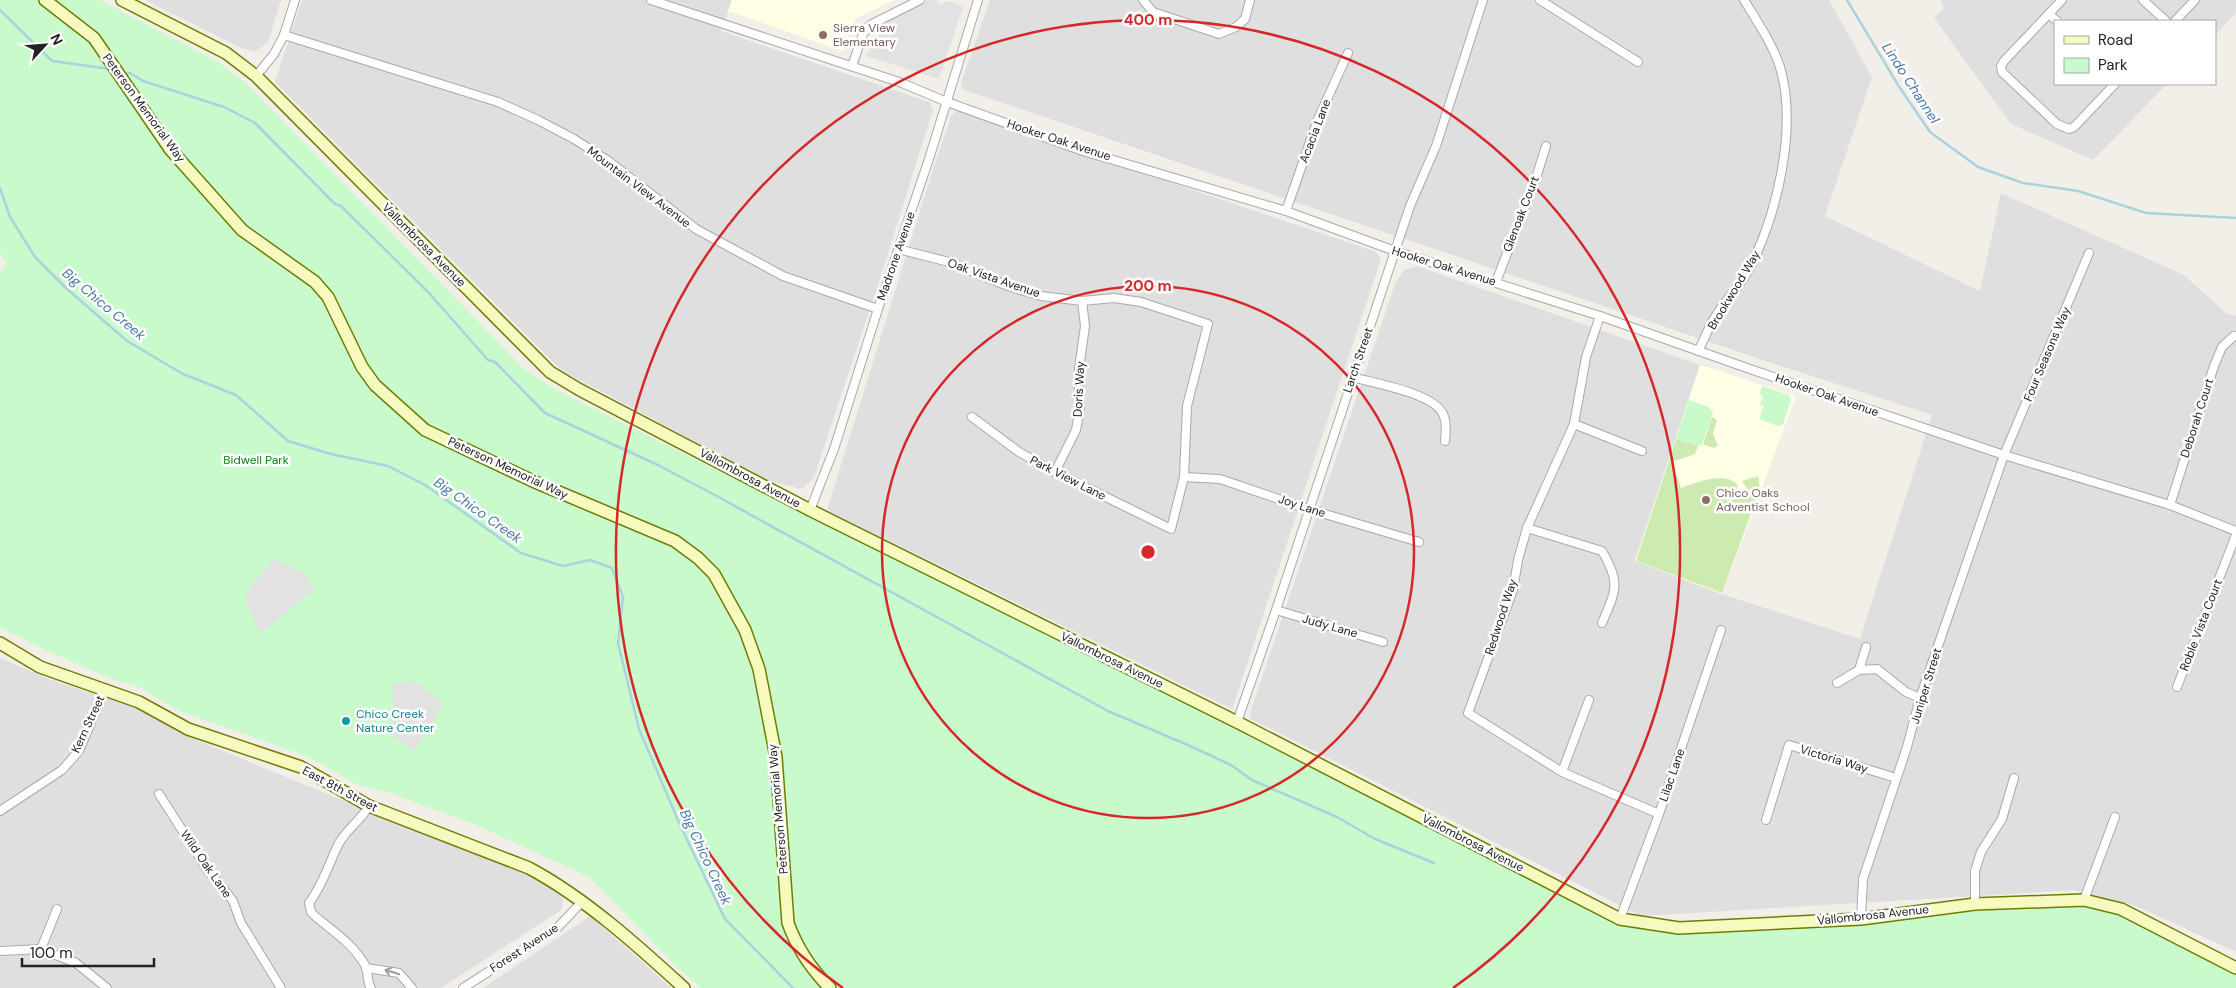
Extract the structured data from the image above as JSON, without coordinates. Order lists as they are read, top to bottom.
{
  "streets": {
    "street": [
      "Peterson Memorial Way",
      "Acacia Lane",
      "Hooker Oak Avenue",
      "Mountain View Avenue",
      "Glenoak Court",
      "Vallombrosa Avenue",
      "Madrone Avenue",
      "Oak Vista Avenue",
      "Brookwood Way",
      "Four Seasons Way",
      "Larch Street",
      "Doris Way",
      "Deborah Court",
      "Park View Lane",
      "Joy Lane",
      "Redwood Way",
      "Roble Vista Court",
      "Judy Lane",
      "Juniper Street",
      "Kern Street",
      "Victoria Way",
      "Lilac Lane",
      "East 8th Street",
      "Wild Oak Lane",
      "Forest Avenue"
    ]
  },
  "crossings": [
    ["Acacia Lane", "Hooker Oak Avenue"],
    ["Hooker Oak Avenue", "Glenoak Court"],
    ["Hooker Oak Avenue", "Madrone Avenue"],
    ["Hooker Oak Avenue", "Brookwood Way"],
    ["Hooker Oak Avenue", "Four Seasons Way"],
    ["Hooker Oak Avenue", "Larch Street"],
    ["Hooker Oak Avenue", "Deborah Court"],
    ["Hooker Oak Avenue", "Redwood Way"],
    ["Hooker Oak Avenue", "Juniper Street"],
    ["Mountain View Avenue", "Madrone Avenue"],
    ["Vallombrosa Avenue", "Madrone Avenue"],
    ["Vallombrosa Avenue", "Larch Street"],
    ["Vallombrosa Avenue", "Juniper Street"],
    ["Vallombrosa Avenue", "Lilac Lane"],
    ["Madrone Avenue", "Oak Vista Avenue"],
    ["Oak Vista Avenue", "Doris Way"],
    ["Oak Vista Avenue", "Park View Lane"],
    ["Oak Vista Avenue", "Joy Lane"],
    ["Four Seasons Way", "Juniper Street"],
    ["Larch Street", "Joy Lane"],
    ["Larch Street", "Judy Lane"],
    ["Doris Way", "Park View Lane"],
    ["Redwood Way", "Lilac Lane"],
    ["Juniper Street", "Victoria Way"],
    ["Kern Street", "East 8th Street"],
    ["East 8th Street", "Forest Avenue"]
  ],
  "water": ["Lindo Channel", "Big Chico Creek"],
  "parks": ["Bidwell Park"],
  "places": ["Sierra View Elementary", "Chico Oaks Adventist School", "Chico Creek Nature Center"],
  "legend": ["Road", "Park"],
  "scale_bar": "100 m",
  "north": "top right",
  "rings": ["400 m", "200 m"]
}
